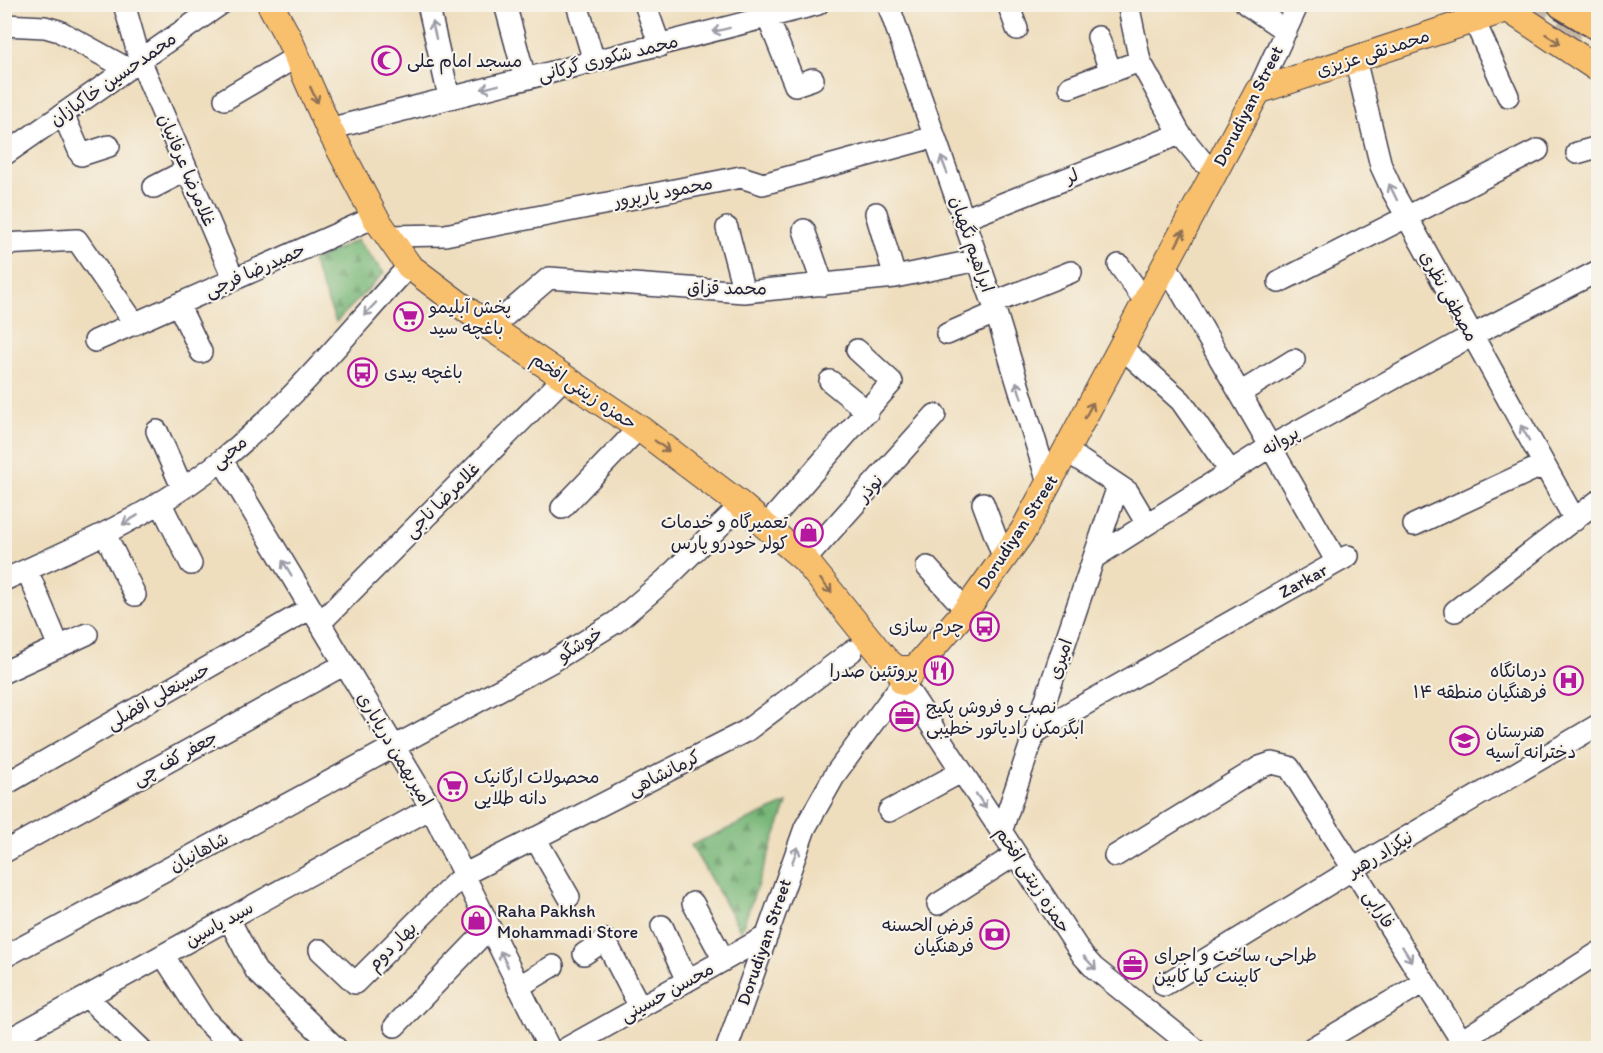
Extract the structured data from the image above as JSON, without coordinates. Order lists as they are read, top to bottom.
{
  "streets": {
    "main road": ["محمدتقی عزیزی", "Dorudiyan Street", "حمزه زینتی افخم"],
    "street": [
      "محمد شکوری گرکانی",
      "محمدحسین خاکبازان",
      "غلامرضا عرفانیان",
      "لر",
      "محمود یارپرور",
      "ابراهیم نگهبان",
      "حمیدرضا فرجی",
      "محمد قزاق",
      "مصطفی نظری",
      "پروانه",
      "محبی",
      "نوذر",
      "غلامرضا ناجی",
      "Zarkar",
      "خوشگو",
      "امیری",
      "حسینعلی افضلی",
      "امیربهمن دریاباری",
      "جعفر کف چی",
      "کرمانشاهی",
      "شاهانیان",
      "نیکزاد رهبر",
      "فارابی",
      "سید یاسین",
      "بهار دوم",
      "محسن حسینی"
    ]
  },
  "crossings": [
    ["محمدتقی عزیزی", "Dorudiyan Street"],
    ["محمدتقی عزیزی", "مصطفی نظری"],
    ["محمد شکوری گرکانی", "حمزه زینتی افخم"],
    ["محمدحسین خاکبازان", "غلامرضا عرفانیان"],
    ["Dorudiyan Street", "ابراهیم نگهبان"],
    ["Dorudiyan Street", "حمزه زینتی افخم"],
    ["Dorudiyan Street", "Zarkar"],
    ["Dorudiyan Street", "محسن حسینی"],
    ["غلامرضا عرفانیان", "حمیدرضا فرجی"],
    ["لر", "ابراهیم نگهبان"],
    ["محمود یارپرور", "ابراهیم نگهبان"],
    ["محمود یارپرور", "حمیدرضا فرجی"],
    ["محمود یارپرور", "حمزه زینتی افخم"],
    ["ابراهیم نگهبان", "محمد قزاق"],
    ["حمیدرضا فرجی", "حمزه زینتی افخم"],
    ["محمد قزاق", "حمزه زینتی افخم"],
    ["مصطفی نظری", "پروانه"],
    ["حمزه زینتی افخم", "محبی"],
    ["حمزه زینتی افخم", "نوذر"],
    ["حمزه زینتی افخم", "غلامرضا ناجی"],
    ["حمزه زینتی افخم", "خوشگو"],
    ["حمزه زینتی افخم", "امیری"],
    ["پروانه", "Zarkar"],
    ["پروانه", "امیری"],
    ["محبی", "امیربهمن دریاباری"],
    ["غلامرضا ناجی", "حسینعلی افضلی"],
    ["غلامرضا ناجی", "امیربهمن دریاباری"],
    ["Zarkar", "امیری"],
    ["خوشگو", "امیربهمن دریاباری"],
    ["خوشگو", "شاهانیان"],
    ["حسینعلی افضلی", "امیربهمن دریاباری"],
    ["امیربهمن دریاباری", "جعفر کف چی"],
    ["امیربهمن دریاباری", "کرمانشاهی"],
    ["امیربهمن دریاباری", "شاهانیان"],
    ["امیربهمن دریاباری", "سید یاسین"],
    ["امیربهمن دریاباری", "بهار دوم"],
    ["امیربهمن دریاباری", "محسن حسینی"],
    ["کرمانشاهی", "بهار دوم"],
    ["نیکزاد رهبر", "فارابی"]
  ],
  "one_way": [
    "محمد شکوری گرکانی",
    "Dorudiyan Street",
    "حمزه زینتی افخم",
    "محبی"
  ],
  "places": {
    "mosque": ["مسجد امام علی"],
    "supermarket": ["پخش آبلیمو باغچه سید", "محصولات ارگانیک دانه طلایی"],
    "bus stop": ["باغچه بیدی", "چرم سازی"],
    "shop": ["تعمیرگاه و خدمات کولر خودرو پارس", "Raha Pakhsh Mohammadi Store"],
    "restaurant": ["پروتئین صدرا"],
    "hospital": ["درمانگاه فرهنگیان منطقه ۱۴"],
    "office": ["نصب و فروش پکیج ابگرمکن رادیاتور خطیبی", "طراحی، ساخت و اجرای کابینت کیا کابین"],
    "school or university": ["هنرستان دخترانه آسیه"],
    "bank": ["قرض الحسنه فرهنگیان"]
  }
}
